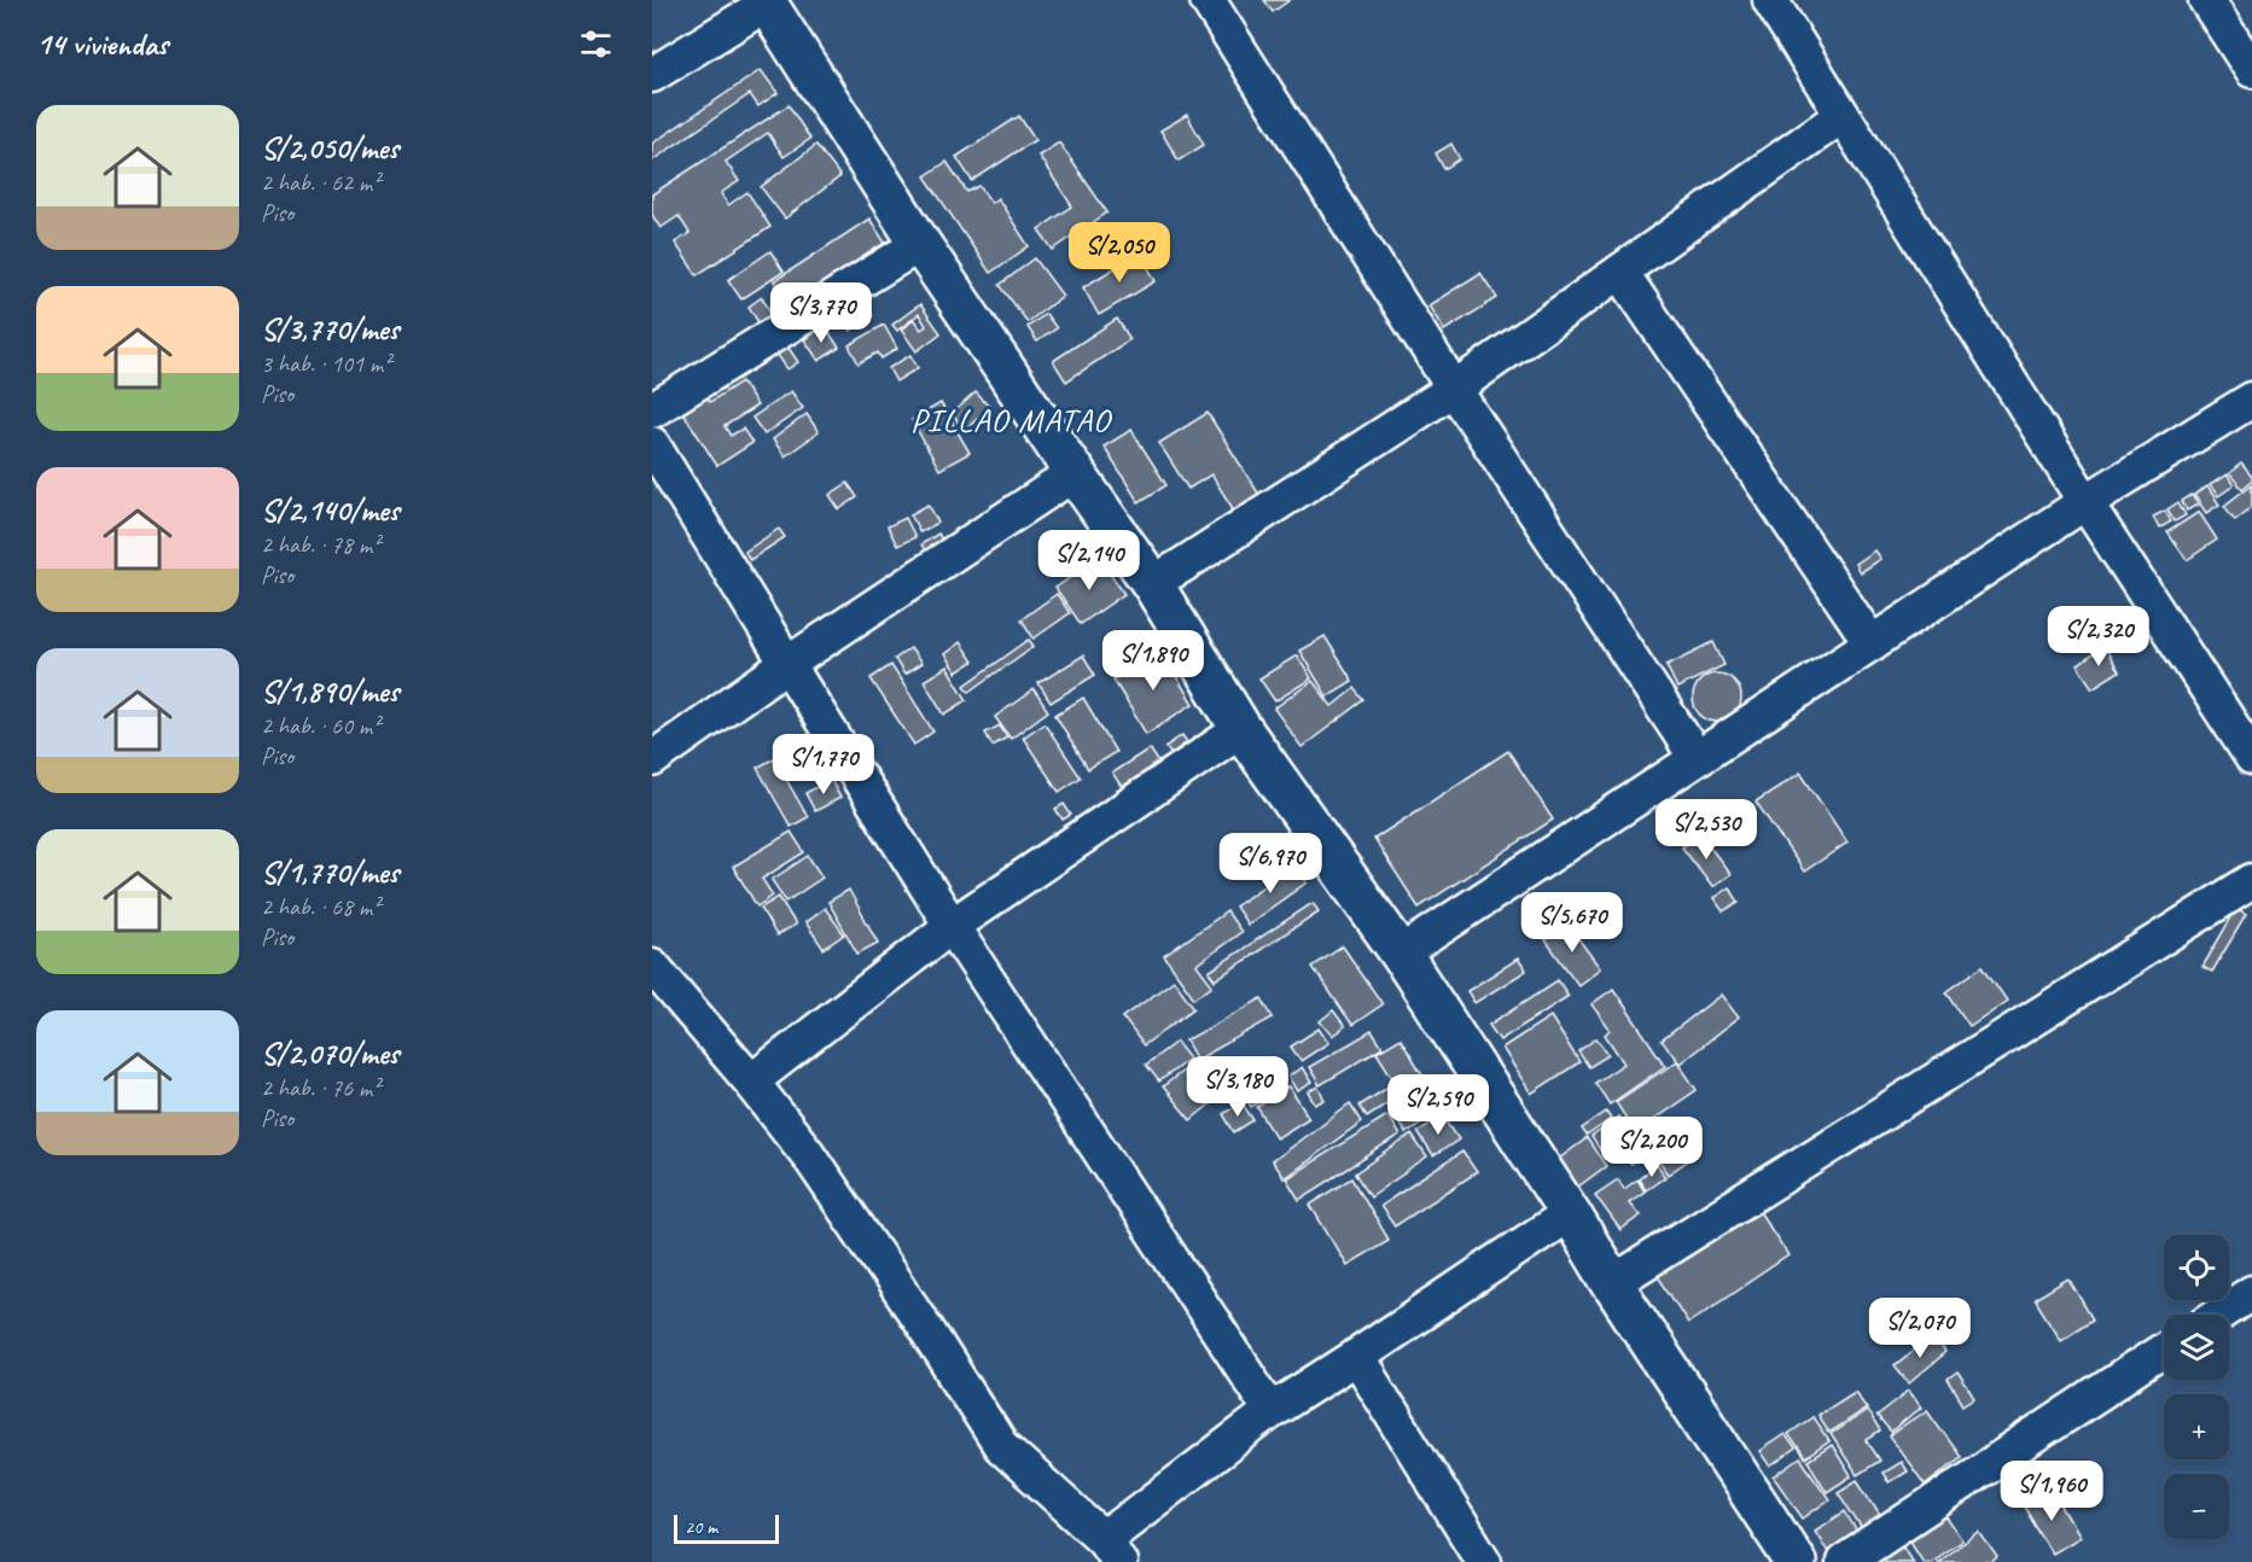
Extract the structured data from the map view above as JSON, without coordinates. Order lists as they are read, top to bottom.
{
  "districts": ["PILLAO MATAO"],
  "scale_bar": "20 m",
  "page": {
    "heading": "14 viviendas",
    "list": [
      {
        "name": "S/2,050/mes",
        "note": "2 hab. · 62 m² · Piso"
      },
      {
        "name": "S/3,770/mes",
        "note": "3 hab. · 101 m² · Piso"
      },
      {
        "name": "S/2,140/mes",
        "note": "2 hab. · 78 m² · Piso"
      },
      {
        "name": "S/1,890/mes",
        "note": "2 hab. · 60 m² · Piso"
      },
      {
        "name": "S/1,770/mes",
        "note": "2 hab. · 68 m² · Piso"
      },
      {
        "name": "S/2,070/mes",
        "note": "2 hab. · 76 m² · Piso"
      }
    ],
    "price": [
      "S/2,050",
      "S/3,770",
      "S/2,140",
      "S/2,320",
      "S/1,890",
      "S/1,770",
      "S/2,530",
      "S/6,970",
      "S/5,670",
      "S/3,180",
      "S/2,590",
      "S/2,200",
      "S/2,070",
      "S/1,960"
    ],
    "map_buttons": ["+", "−"],
    "scale": "20 m"
  }
}
